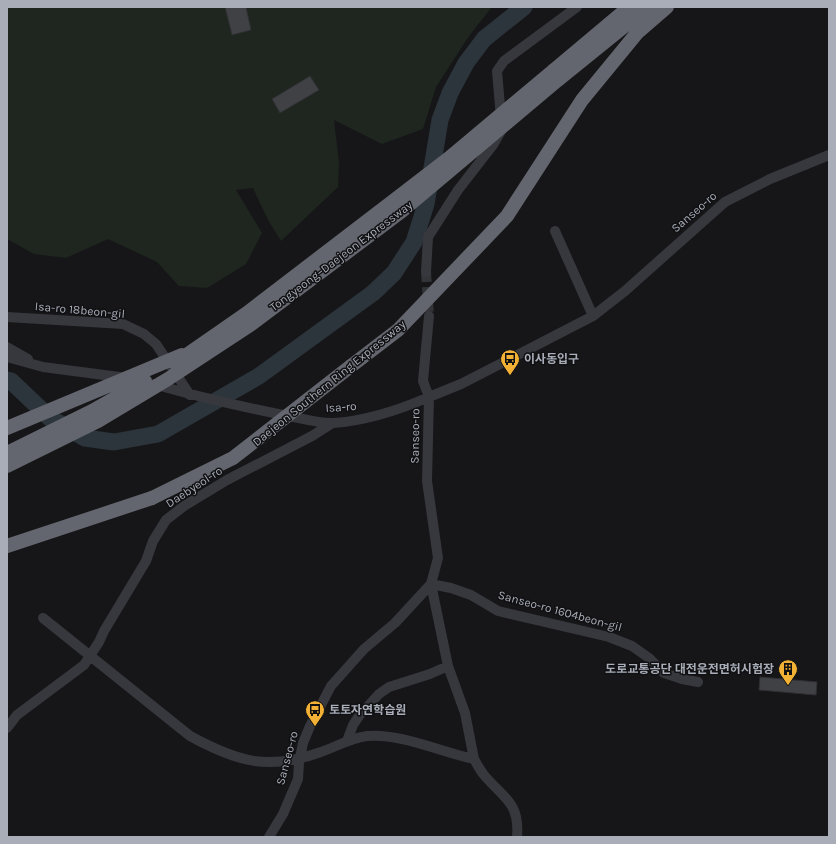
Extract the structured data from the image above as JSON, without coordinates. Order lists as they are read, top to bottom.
{
  "streets": {
    "highway": ["Tongyeong–Daejeon Expressway", "Daejeon Southern Ring Expressway"],
    "street": [
      "Sanseo-ro",
      "Isa-ro 18beon-gil",
      "Isa-ro",
      "Daebyeol-ro",
      "Sanseo-ro 1604beon-gil"
    ]
  },
  "crossings": [
    ["Sanseo-ro", "Isa-ro"],
    ["Sanseo-ro", "Sanseo-ro 1604beon-gil"],
    ["Isa-ro 18beon-gil", "Isa-ro"],
    ["Isa-ro", "Daebyeol-ro"]
  ],
  "places": {
    "bus stop": ["이사동입구", "토토자연학습원"],
    "building": ["도로교통공단 대전운전면허시험장"]
  }
}
